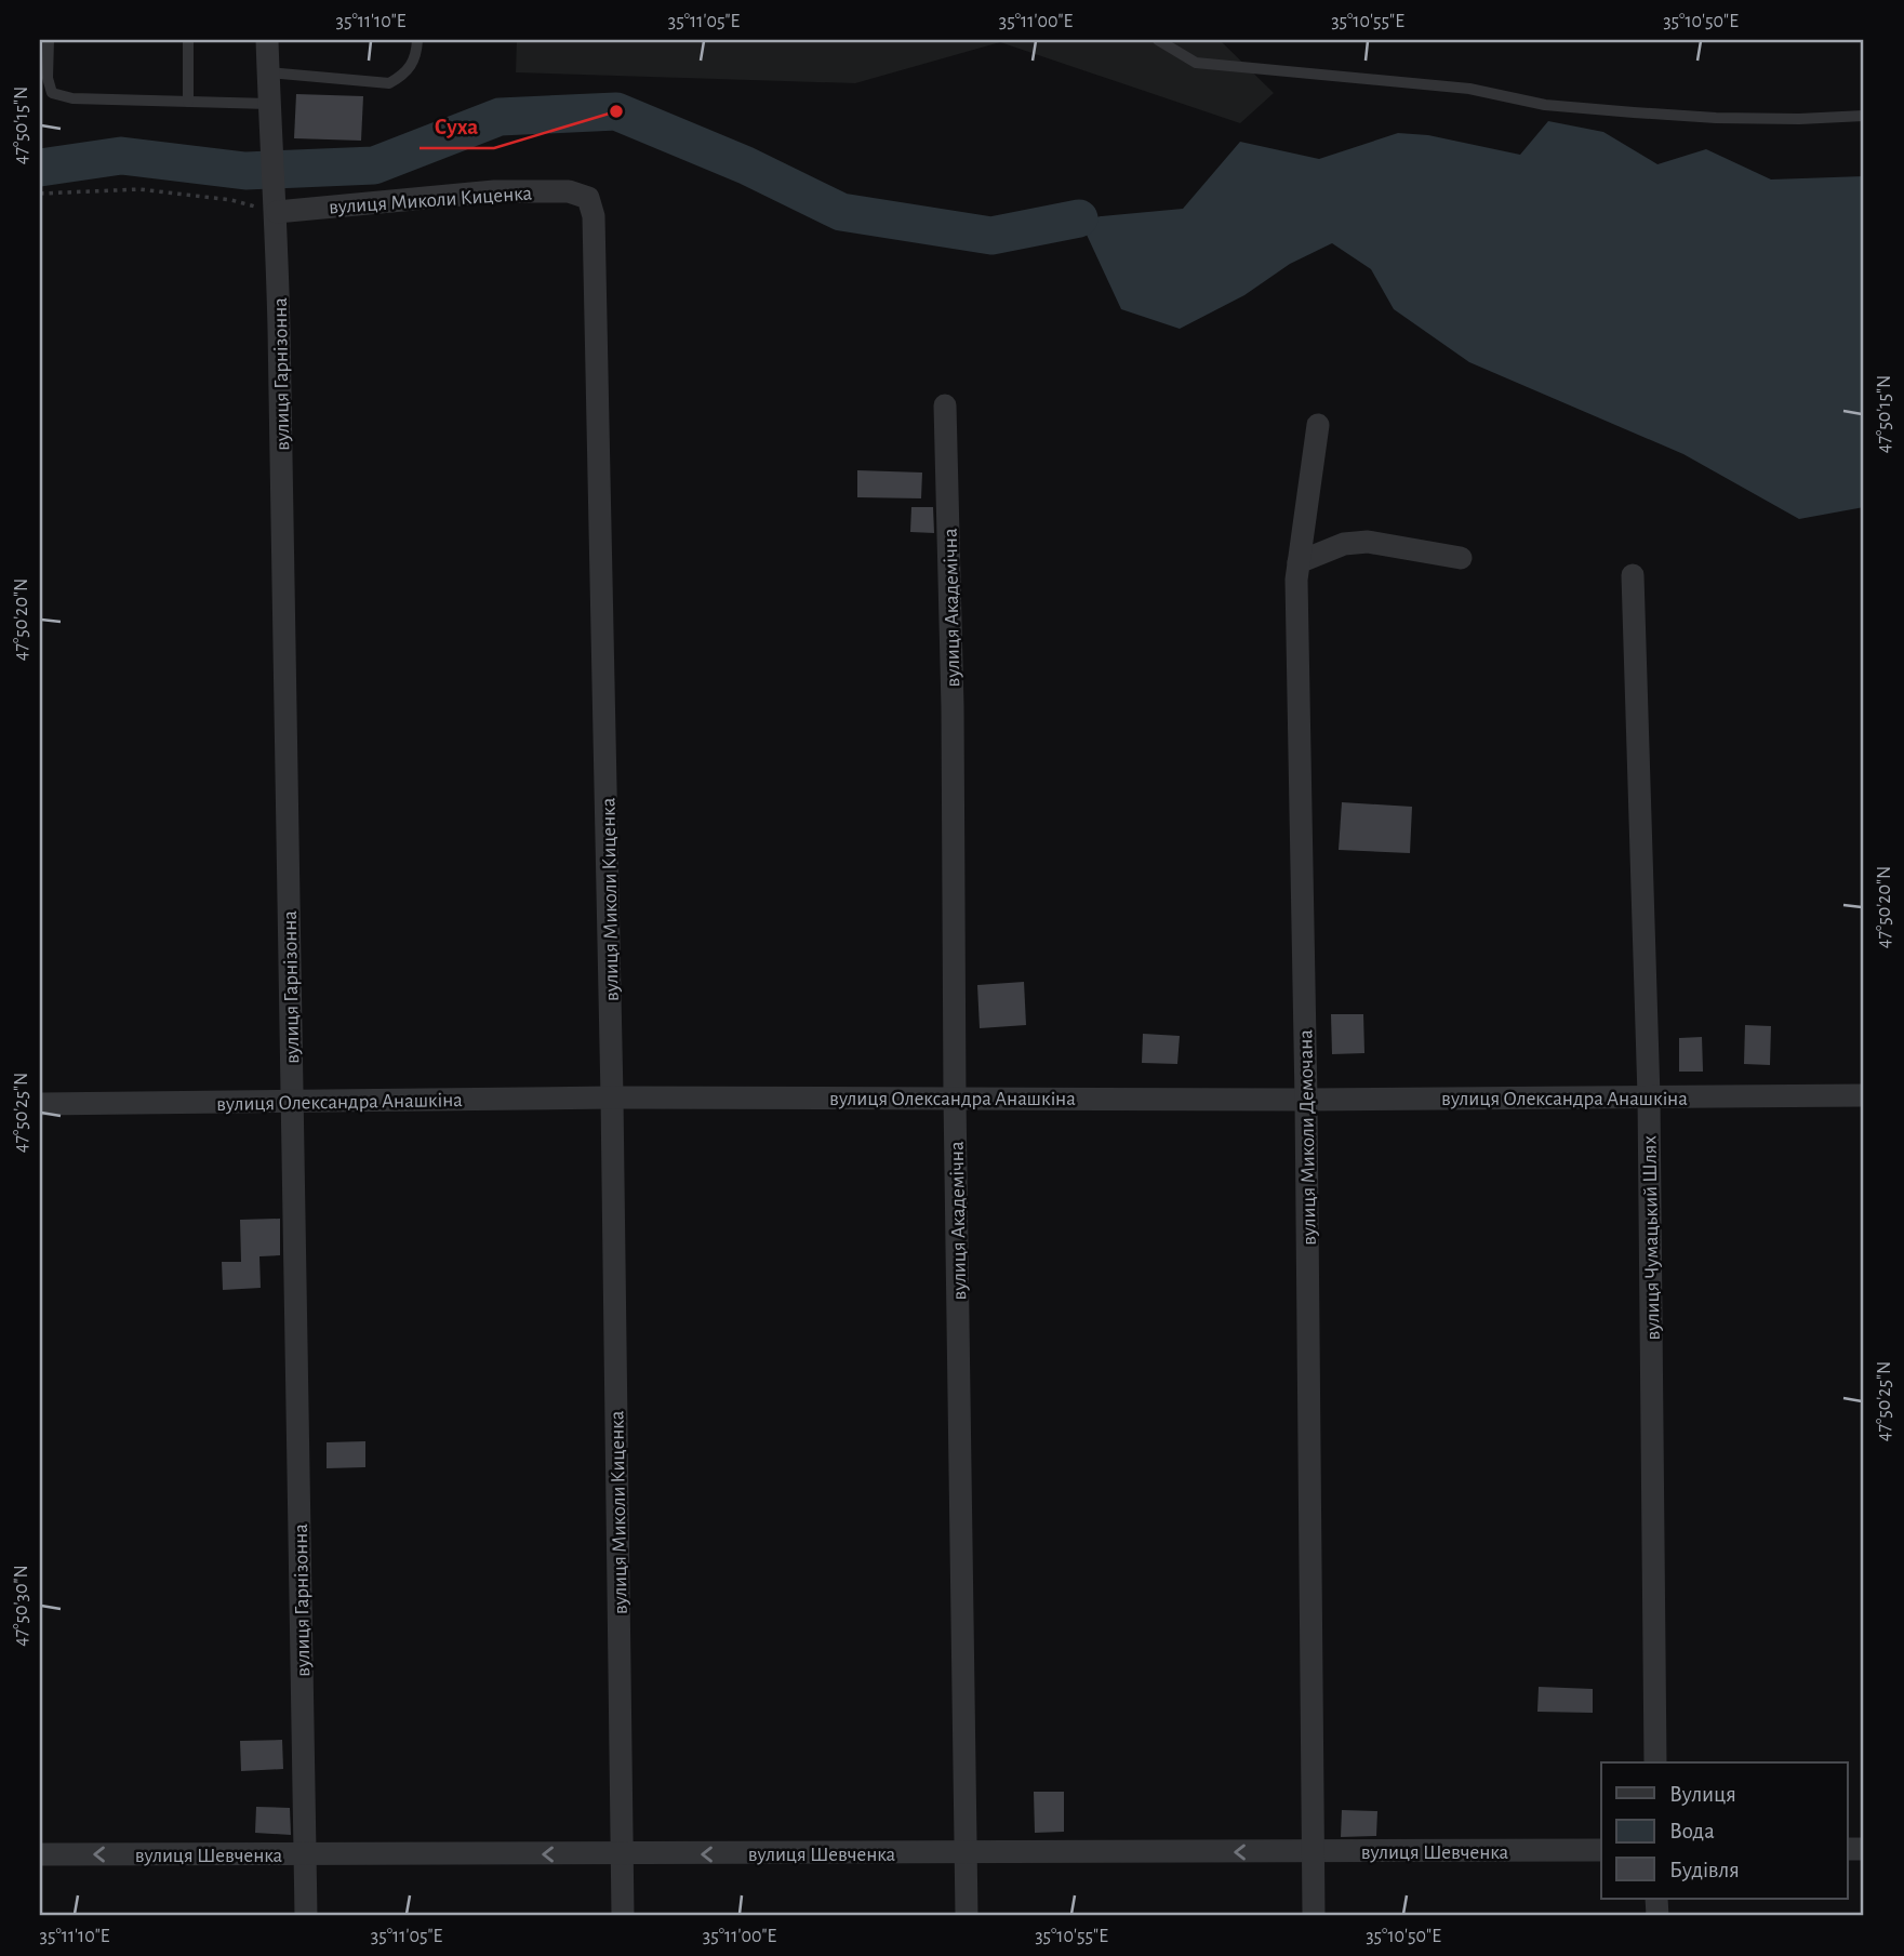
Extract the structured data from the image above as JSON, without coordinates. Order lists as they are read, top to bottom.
{
  "streets": {
    "street": [
      "вулиця Миколи Киценка",
      "вулиця Гарнізонна",
      "вулиця Академічна",
      "вулиця Олександра Анашкіна",
      "вулиця Миколи Демочана",
      "вулиця Чумацький Шлях",
      "вулиця Шевченка"
    ]
  },
  "crossings": [
    ["вулиця Миколи Киценка", "вулиця Гарнізонна"],
    ["вулиця Миколи Киценка", "вулиця Олександра Анашкіна"],
    ["вулиця Миколи Киценка", "вулиця Шевченка"],
    ["вулиця Гарнізонна", "вулиця Олександра Анашкіна"],
    ["вулиця Гарнізонна", "вулиця Шевченка"],
    ["вулиця Академічна", "вулиця Олександра Анашкіна"],
    ["вулиця Академічна", "вулиця Шевченка"],
    ["вулиця Олександра Анашкіна", "вулиця Миколи Демочана"],
    ["вулиця Олександра Анашкіна", "вулиця Чумацький Шлях"],
    ["вулиця Миколи Демочана", "вулиця Шевченка"]
  ],
  "one_way": ["вулиця Шевченка"],
  "places": ["Суха"],
  "legend": ["Вулиця", "Вода", "Будівля"],
  "coordinates": [
    "35°11'10\"E",
    "35°11'05\"E",
    "35°11'00\"E",
    "35°10'55\"E",
    "35°10'50\"E",
    "47°50'15\"N",
    "47°50'20\"N",
    "47°50'25\"N",
    "47°50'30\"N"
  ]
}
